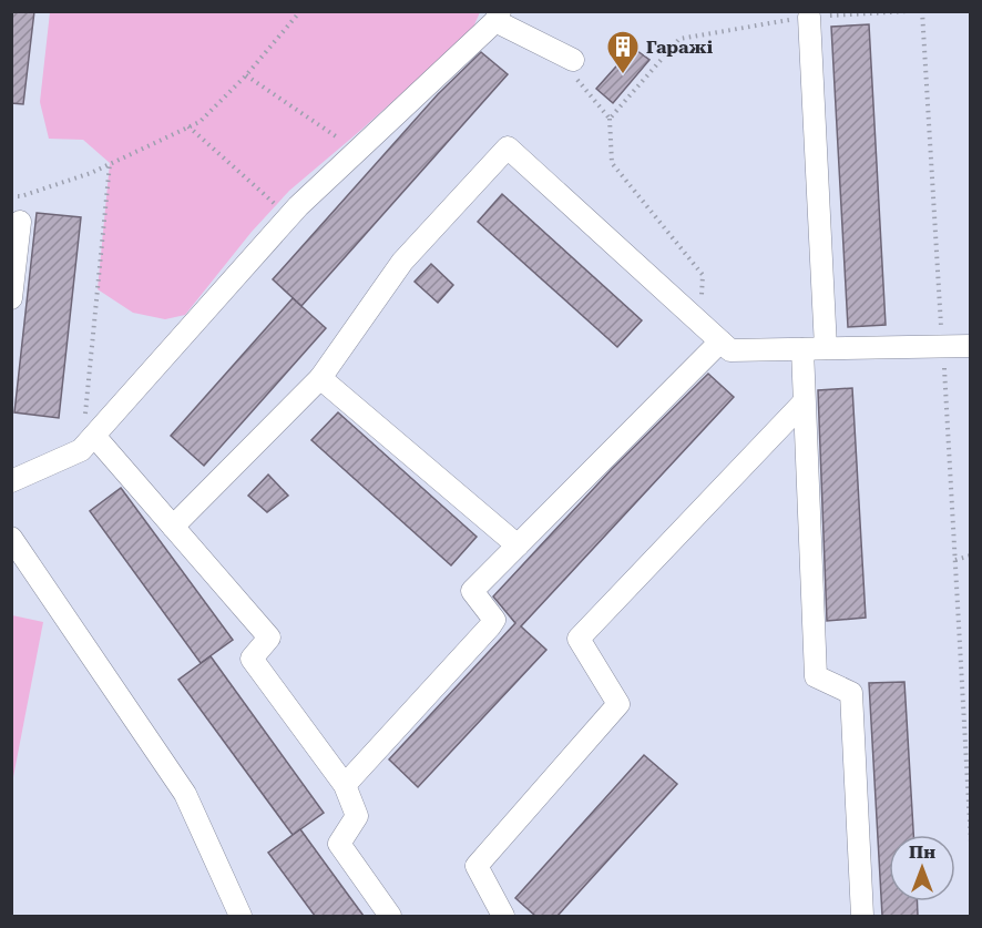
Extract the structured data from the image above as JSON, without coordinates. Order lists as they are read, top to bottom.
{
  "places": {
    "building": ["Гаражі"]
  },
  "north": "top"
}
